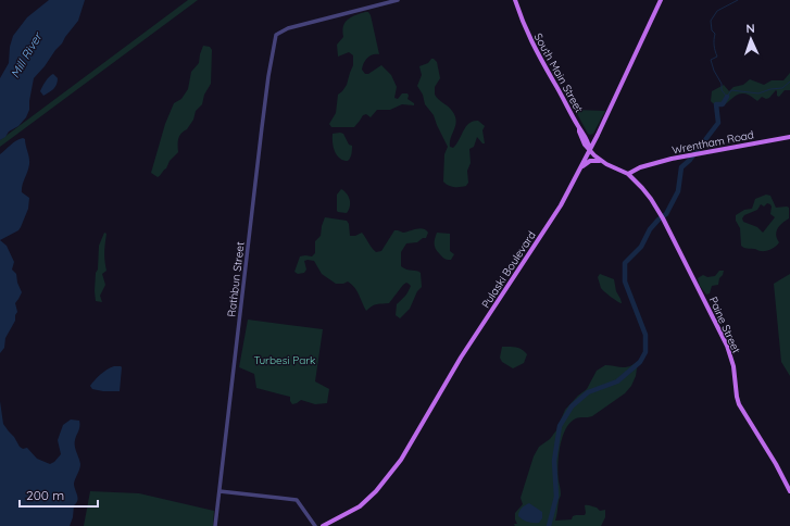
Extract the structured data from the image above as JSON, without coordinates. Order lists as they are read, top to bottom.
{
  "streets": {
    "main road": [
      "South Main Street",
      "Wrentham Road",
      "Pulaski Boulevard",
      "Paine Street"
    ],
    "street": ["Rathbun Street"]
  },
  "crossings": [
    ["South Main Street", "Pulaski Boulevard"],
    ["Wrentham Road", "Paine Street"]
  ],
  "water": ["Mill River"],
  "parks": ["Turbesi Park"],
  "scale_bar": "200 m",
  "north": "top"
}
